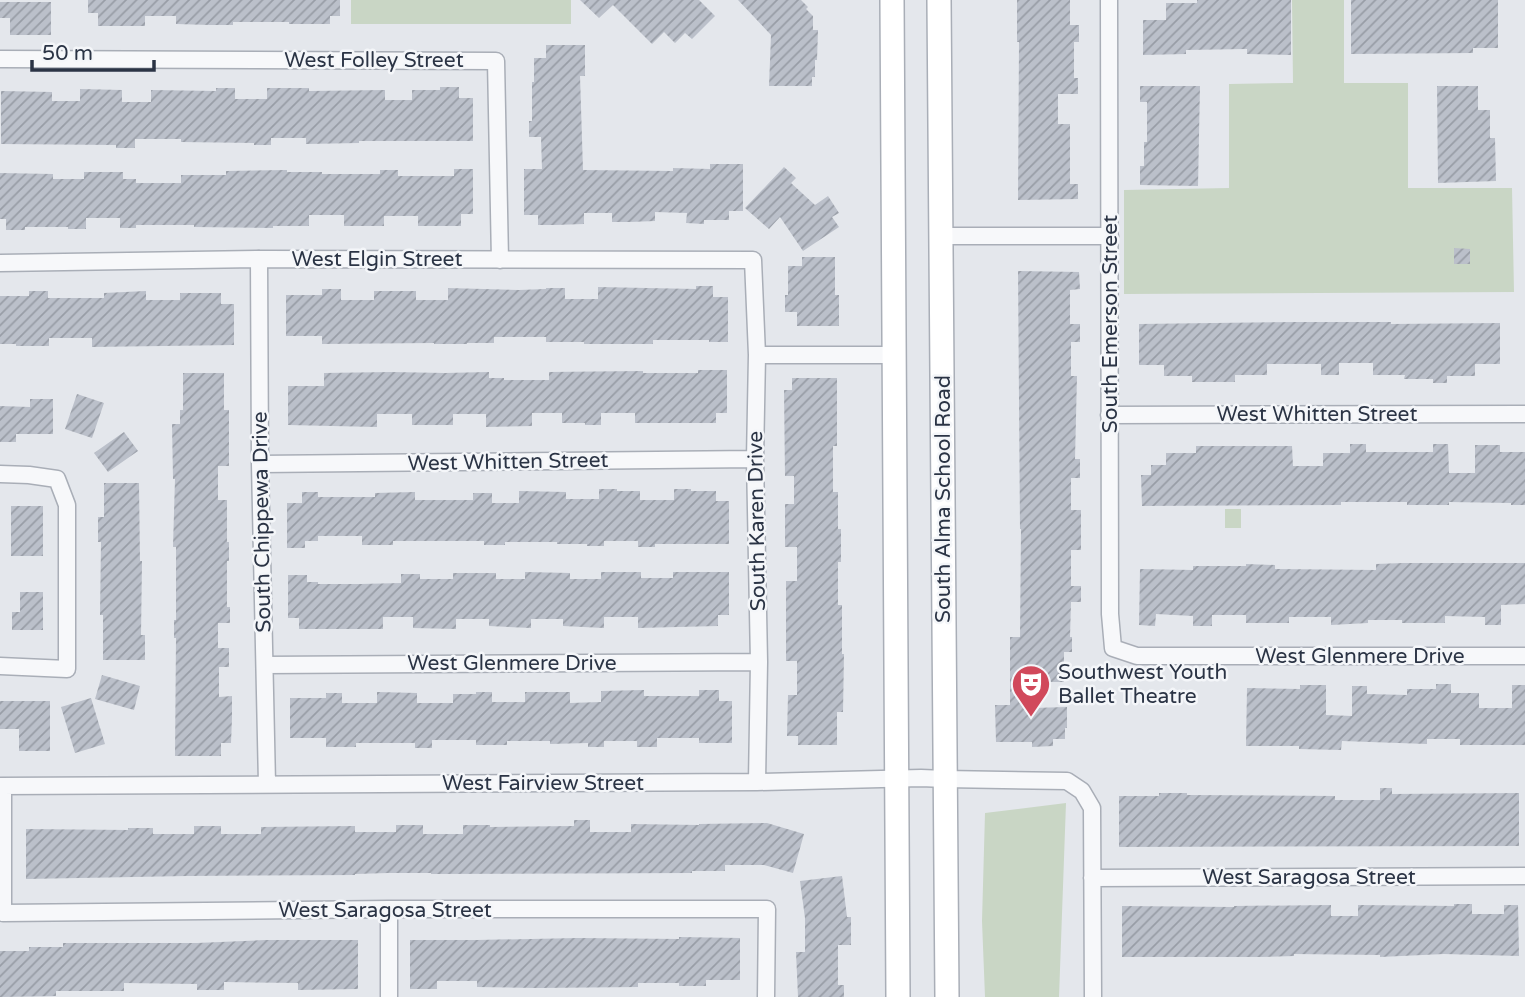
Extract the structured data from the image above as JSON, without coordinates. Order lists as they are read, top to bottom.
{
  "streets": {
    "main road": ["South Alma School Road"],
    "street": [
      "West Folley Street",
      "West Elgin Street",
      "South Emerson Street",
      "West Whitten Street",
      "South Karen Drive",
      "South Chippewa Drive",
      "West Glenmere Drive",
      "West Fairview Street",
      "West Saragosa Street"
    ]
  },
  "crossings": [
    ["West Folley Street", "West Elgin Street"],
    ["West Elgin Street", "South Karen Drive"],
    ["West Elgin Street", "South Chippewa Drive"],
    ["South Emerson Street", "West Whitten Street"],
    ["South Emerson Street", "West Glenmere Drive"],
    ["West Whitten Street", "South Karen Drive"],
    ["West Whitten Street", "South Chippewa Drive"],
    ["South Alma School Road", "West Fairview Street"],
    ["South Karen Drive", "West Glenmere Drive"],
    ["South Karen Drive", "West Fairview Street"],
    ["South Chippewa Drive", "West Glenmere Drive"],
    ["South Chippewa Drive", "West Fairview Street"],
    ["West Fairview Street", "West Saragosa Street"]
  ],
  "places": {
    "theatre": ["Southwest Youth Ballet Theatre"]
  },
  "scale_bar": "50 m"
}
